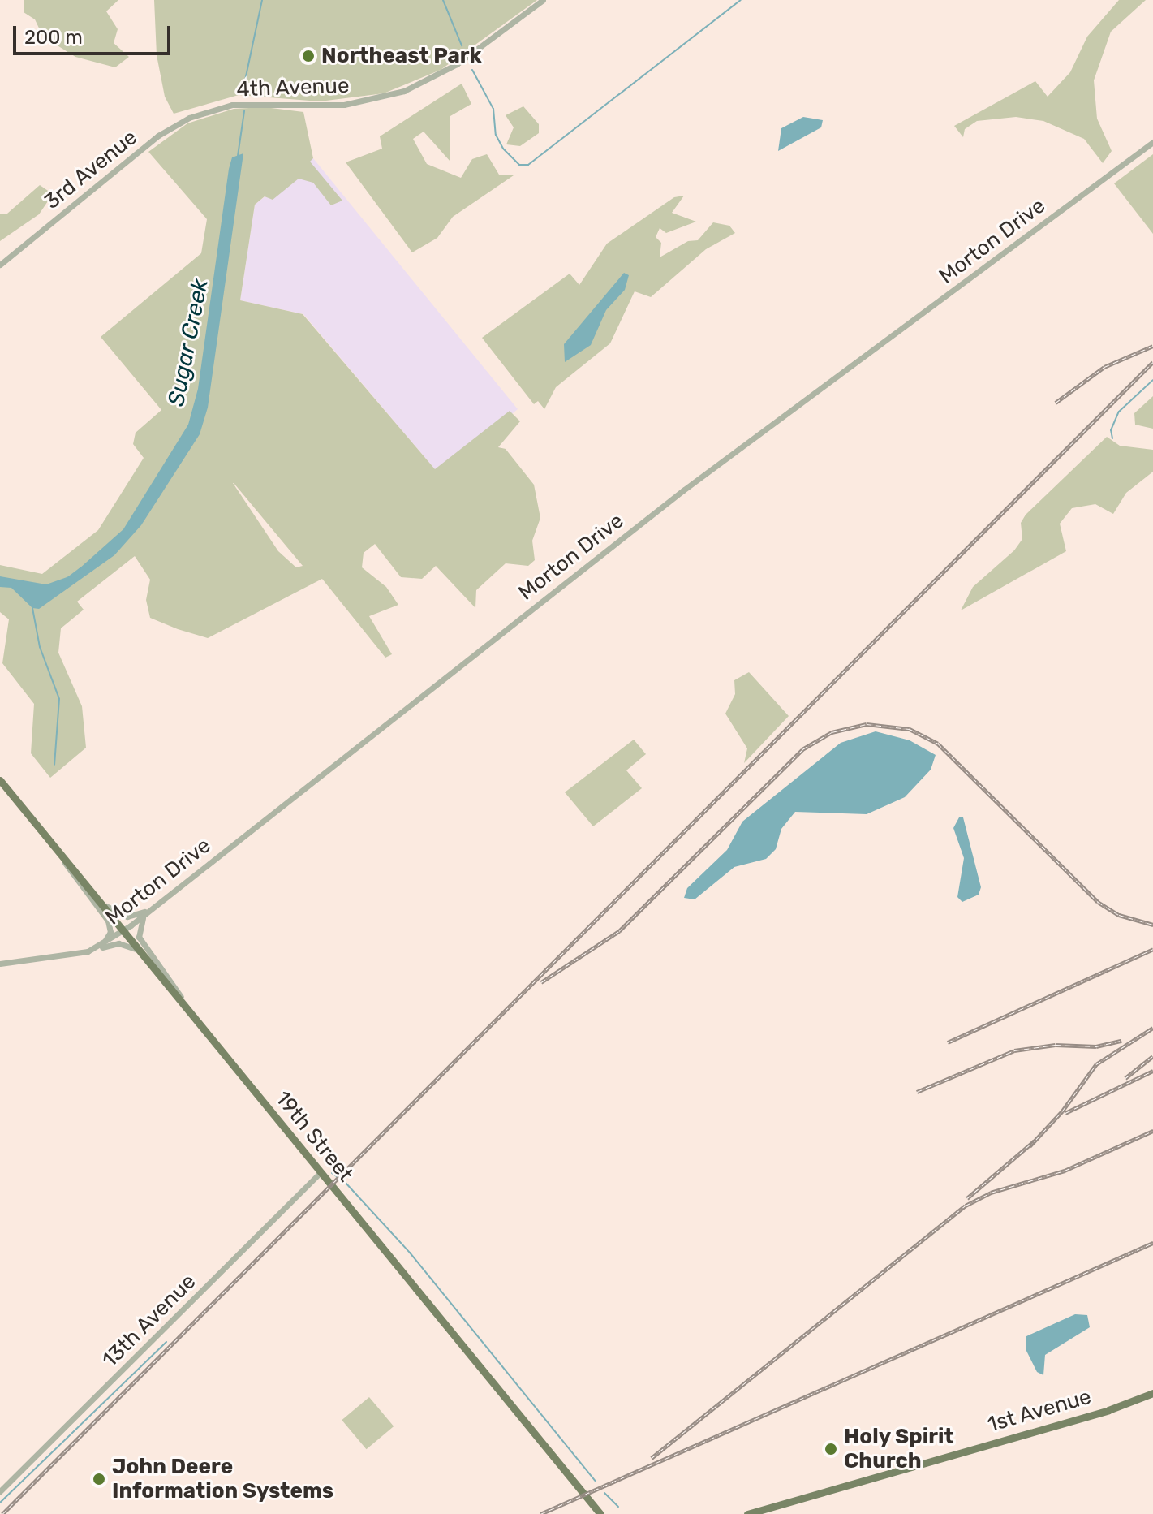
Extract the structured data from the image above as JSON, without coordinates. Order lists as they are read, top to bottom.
{
  "streets": {
    "main road": ["19th Street", "1st Avenue"],
    "street": [
      "4th Avenue",
      "3rd Avenue",
      "Morton Drive",
      "13th Avenue"
    ]
  },
  "crossings": [
    ["4th Avenue", "3rd Avenue"],
    ["Morton Drive", "19th Street"],
    ["19th Street", "13th Avenue"]
  ],
  "water": ["Sugar Creek"],
  "places": ["Northeast Park", "Holy Spirit Church", "John Deere Information Systems"],
  "scale_bar": "200 m"
}
